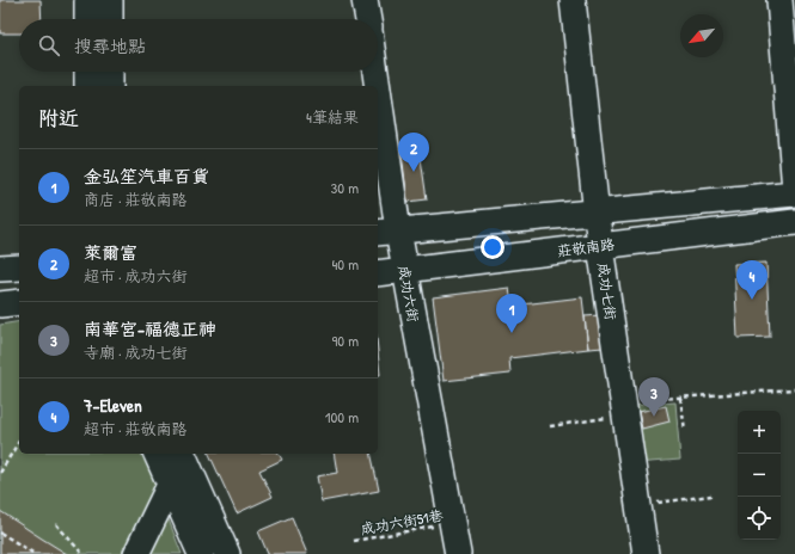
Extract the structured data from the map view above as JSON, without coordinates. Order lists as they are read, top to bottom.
{
  "streets": {
    "street": ["莊敬南路", "成功七街", "成功六街"],
    "path": ["成功六街51巷"]
  },
  "crossings": [
    ["莊敬南路", "成功七街"],
    ["莊敬南路", "成功六街"],
    ["成功六街", "成功六街51巷"]
  ],
  "north": "bottom left",
  "page": {
    "search": "搜尋地點",
    "heading": ["附近", "4筆結果"],
    "pins": [
      "2",
      "4",
      "1",
      "3"
    ],
    "list": [
      {
        "mark": "1",
        "name": "金弘笙汽車百貨",
        "note": "商店 · 莊敬南路",
        "value": "30 m"
      },
      {
        "mark": "2",
        "name": "萊爾富",
        "note": "超市 · 成功六街",
        "value": "40 m"
      },
      {
        "mark": "3",
        "name": "南華宮-福德正神",
        "note": "寺廟 · 成功七街",
        "value": "90 m"
      },
      {
        "mark": "4",
        "name": "7-Eleven",
        "note": "超市 · 莊敬南路",
        "value": "100 m"
      }
    ],
    "map_buttons": ["+", "−"]
  }
}
